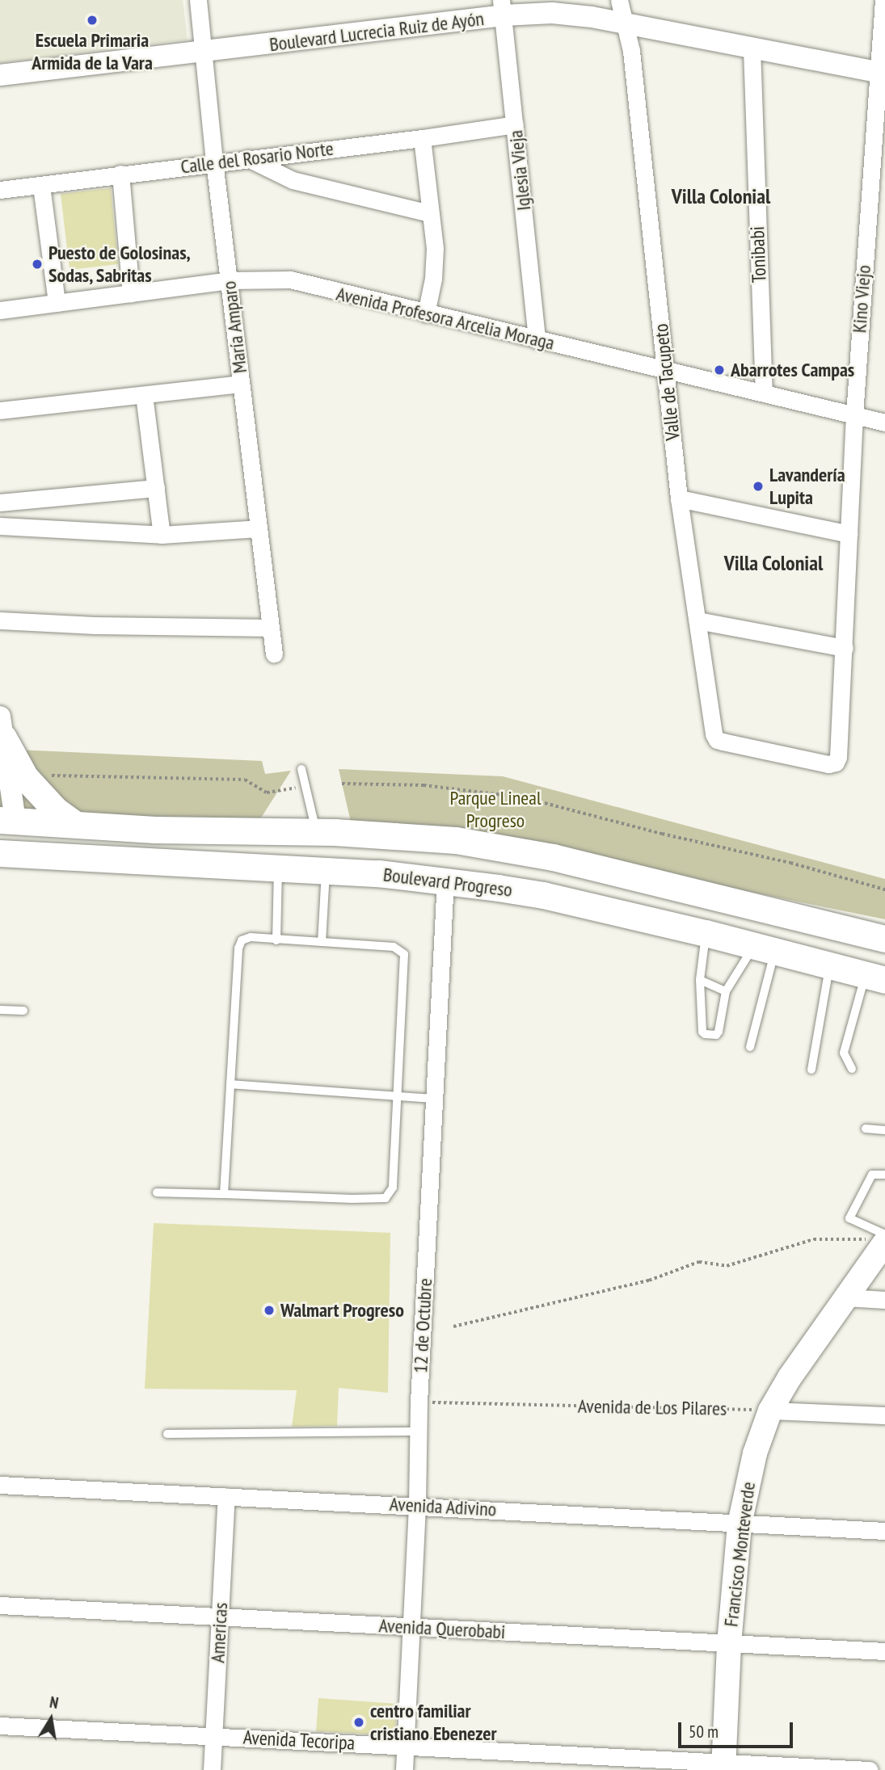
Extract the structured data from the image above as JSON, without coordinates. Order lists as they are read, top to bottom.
{
  "streets": {
    "main road": ["Boulevard Progreso", "Francisco Monteverde"],
    "street": [
      "Boulevard Lucrecia Ruiz de Ayón",
      "Calle del Rosario Norte",
      "Iglesia Vieja",
      "Tonibabi",
      "Kino Viejo",
      "Avenida Profesora Arcelia Moraga",
      "María Amparo",
      "Valle de Tacupeto",
      "12 de Octubre",
      "Avenida Adivino",
      "Avenida Querobabi",
      "Americas",
      "Avenida Tecoripa"
    ],
    "path": ["Avenida de Los Pilares"]
  },
  "crossings": [
    ["Boulevard Lucrecia Ruiz de Ayón", "Iglesia Vieja"],
    ["Boulevard Lucrecia Ruiz de Ayón", "Tonibabi"],
    ["Boulevard Lucrecia Ruiz de Ayón", "Kino Viejo"],
    ["Boulevard Lucrecia Ruiz de Ayón", "María Amparo"],
    ["Boulevard Lucrecia Ruiz de Ayón", "Valle de Tacupeto"],
    ["Calle del Rosario Norte", "Iglesia Vieja"],
    ["Calle del Rosario Norte", "María Amparo"],
    ["Iglesia Vieja", "Avenida Profesora Arcelia Moraga"],
    ["Tonibabi", "Avenida Profesora Arcelia Moraga"],
    ["Kino Viejo", "Avenida Profesora Arcelia Moraga"],
    ["Kino Viejo", "Valle de Tacupeto"],
    ["Avenida Profesora Arcelia Moraga", "María Amparo"],
    ["Avenida Profesora Arcelia Moraga", "Valle de Tacupeto"],
    ["Boulevard Progreso", "12 de Octubre"],
    ["12 de Octubre", "Avenida de Los Pilares"],
    ["12 de Octubre", "Avenida Adivino"],
    ["12 de Octubre", "Avenida Querobabi"],
    ["12 de Octubre", "Avenida Tecoripa"],
    ["Avenida de Los Pilares", "Francisco Monteverde"],
    ["Avenida Adivino", "Francisco Monteverde"],
    ["Avenida Adivino", "Americas"],
    ["Francisco Monteverde", "Avenida Querobabi"],
    ["Francisco Monteverde", "Avenida Tecoripa"],
    ["Avenida Querobabi", "Americas"],
    ["Americas", "Avenida Tecoripa"]
  ],
  "districts": ["Villa Colonial", "Villa Colonial"],
  "parks": ["Parque Lineal Progreso"],
  "places": [
    "Escuela Primaria Armida de la Vara",
    "Puesto de Golosinas, Sodas, Sabritas",
    "Abarrotes Campas",
    "Lavandería Lupita",
    "Walmart Progreso",
    "centro familiar cristiano Ebenezer"
  ],
  "scale_bar": "50 m",
  "north": "top"
}
